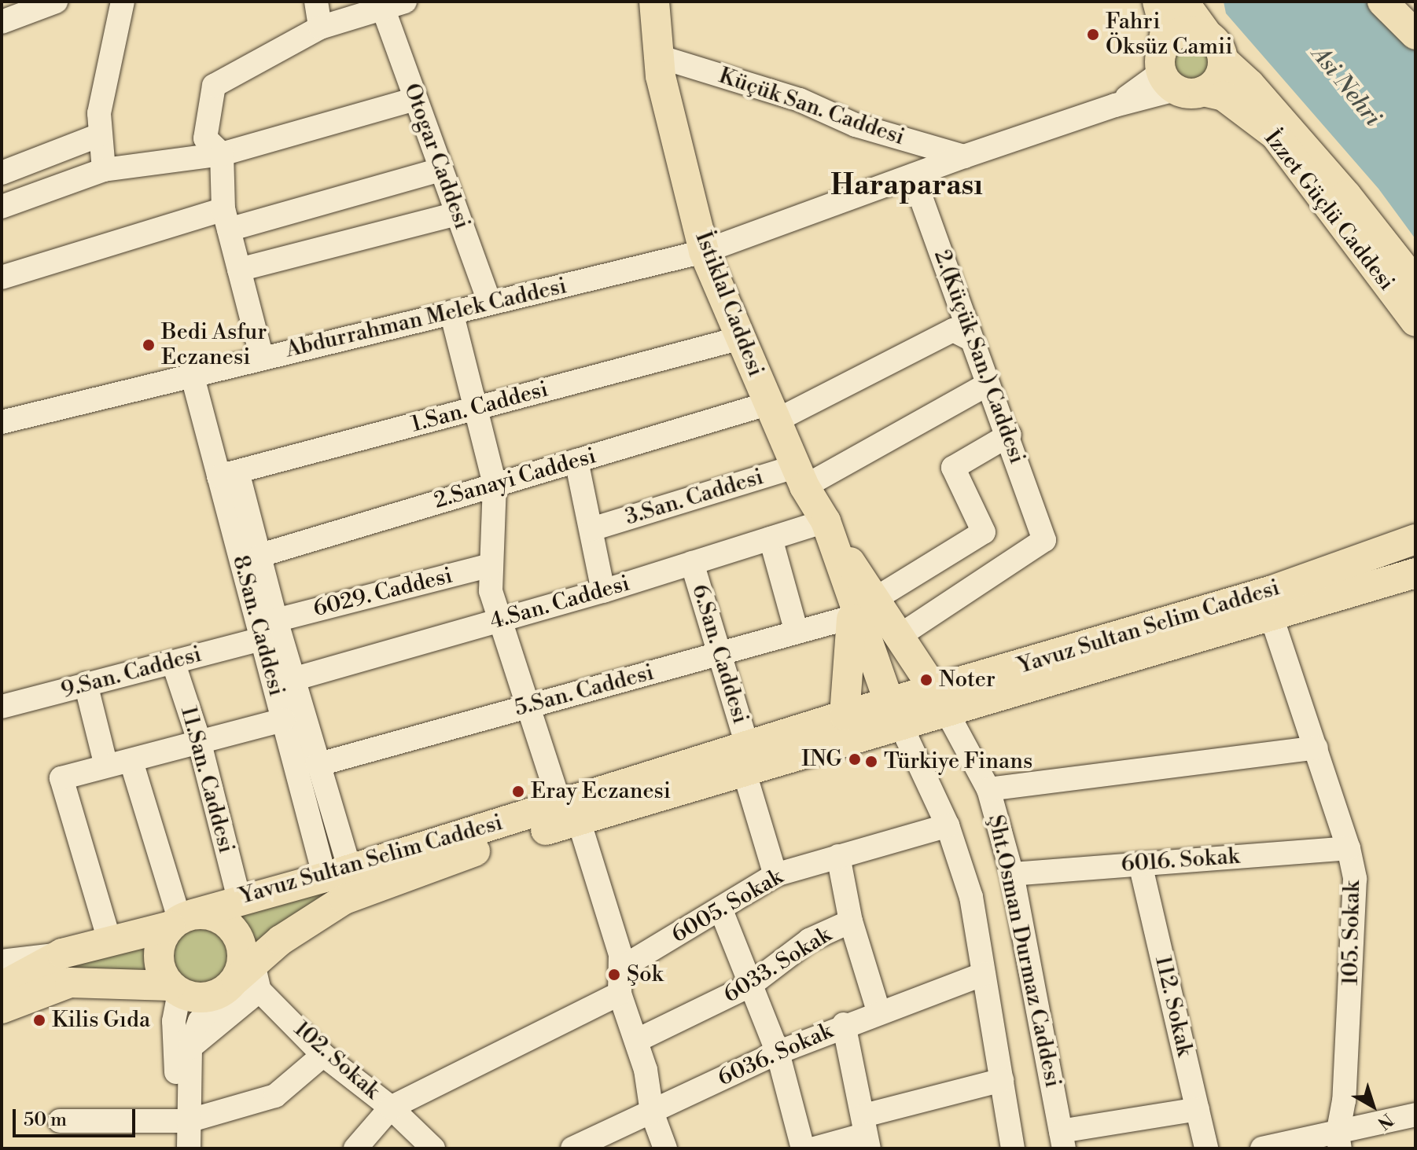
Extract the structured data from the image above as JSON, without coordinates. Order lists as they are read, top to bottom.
{
  "streets": {
    "main road": ["İzzet Güçlü Caddesi", "İstiklal Caddesi", "Yavuz Sultan Selim Caddesi"],
    "street": [
      "Küçük San. Caddesi",
      "Otogar Caddesi",
      "Abdurrahman Melek Caddesi",
      "2.(Küçük San.) Caddesi",
      "1.San. Caddesi",
      "2.Sanayi Caddesi",
      "3.San. Caddesi",
      "6029. Caddesi",
      "4.San. Caddesi",
      "8.San. Caddesi",
      "6.San. Caddesi",
      "9.San. Caddesi",
      "5.San. Caddesi",
      "11.San. Caddesi",
      "6016. Sokak",
      "6005. Sokak",
      "105. Sokak",
      "Şht.Osman Durmaz Caddesi",
      "6033. Sokak",
      "112. Sokak",
      "6036. Sokak",
      "102. Sokak"
    ]
  },
  "crossings": [
    ["Küçük San. Caddesi", "İstiklal Caddesi"],
    ["Küçük San. Caddesi", "Abdurrahman Melek Caddesi"],
    ["Otogar Caddesi", "Abdurrahman Melek Caddesi"],
    ["İzzet Güçlü Caddesi", "Abdurrahman Melek Caddesi"],
    ["İstiklal Caddesi", "Abdurrahman Melek Caddesi"],
    ["İstiklal Caddesi", "2.(Küçük San.) Caddesi"],
    ["İstiklal Caddesi", "1.San. Caddesi"],
    ["İstiklal Caddesi", "2.Sanayi Caddesi"],
    ["İstiklal Caddesi", "3.San. Caddesi"],
    ["İstiklal Caddesi", "4.San. Caddesi"],
    ["İstiklal Caddesi", "Yavuz Sultan Selim Caddesi"],
    ["İstiklal Caddesi", "5.San. Caddesi"],
    ["İstiklal Caddesi", "Şht.Osman Durmaz Caddesi"],
    ["Abdurrahman Melek Caddesi", "2.(Küçük San.) Caddesi"],
    ["Abdurrahman Melek Caddesi", "8.San. Caddesi"],
    ["2.(Küçük San.) Caddesi", "2.Sanayi Caddesi"],
    ["2.(Küçük San.) Caddesi", "3.San. Caddesi"],
    ["2.(Küçük San.) Caddesi", "5.San. Caddesi"],
    ["1.San. Caddesi", "8.San. Caddesi"],
    ["2.Sanayi Caddesi", "8.San. Caddesi"],
    ["6029. Caddesi", "8.San. Caddesi"],
    ["4.San. Caddesi", "8.San. Caddesi"],
    ["4.San. Caddesi", "6.San. Caddesi"],
    ["8.San. Caddesi", "Yavuz Sultan Selim Caddesi"],
    ["8.San. Caddesi", "9.San. Caddesi"],
    ["8.San. Caddesi", "5.San. Caddesi"],
    ["Yavuz Sultan Selim Caddesi", "6.San. Caddesi"],
    ["Yavuz Sultan Selim Caddesi", "11.San. Caddesi"],
    ["Yavuz Sultan Selim Caddesi", "105. Sokak"],
    ["Yavuz Sultan Selim Caddesi", "Şht.Osman Durmaz Caddesi"],
    ["Yavuz Sultan Selim Caddesi", "102. Sokak"],
    ["6.San. Caddesi", "5.San. Caddesi"],
    ["6.San. Caddesi", "6005. Sokak"],
    ["9.San. Caddesi", "11.San. Caddesi"],
    ["6016. Sokak", "105. Sokak"],
    ["6016. Sokak", "Şht.Osman Durmaz Caddesi"],
    ["6016. Sokak", "112. Sokak"],
    ["6005. Sokak", "Şht.Osman Durmaz Caddesi"],
    ["Şht.Osman Durmaz Caddesi", "6036. Sokak"]
  ],
  "districts": ["Haraparası"],
  "water": ["Asi Nehri"],
  "places": [
    "Fahri Öksüz Camii",
    "Bedi Asfur Eczanesi",
    "Noter",
    "ING",
    "Türkiye Finans",
    "Eray Eczanesi",
    "Şok",
    "Kilis Gıda"
  ],
  "scale_bar": "50 m",
  "north": "bottom right"
}
